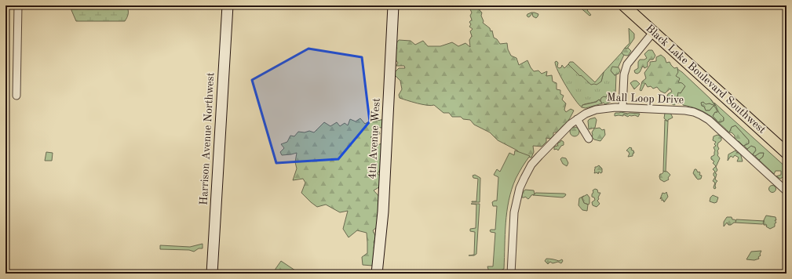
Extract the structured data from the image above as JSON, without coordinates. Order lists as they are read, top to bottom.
{
  "streets": {
    "main road": ["Black Lake Boulevard Southwest", "Harrison Avenue Northwest", "4th Avenue West"],
    "street": ["Mall Loop Drive"]
  }
}
